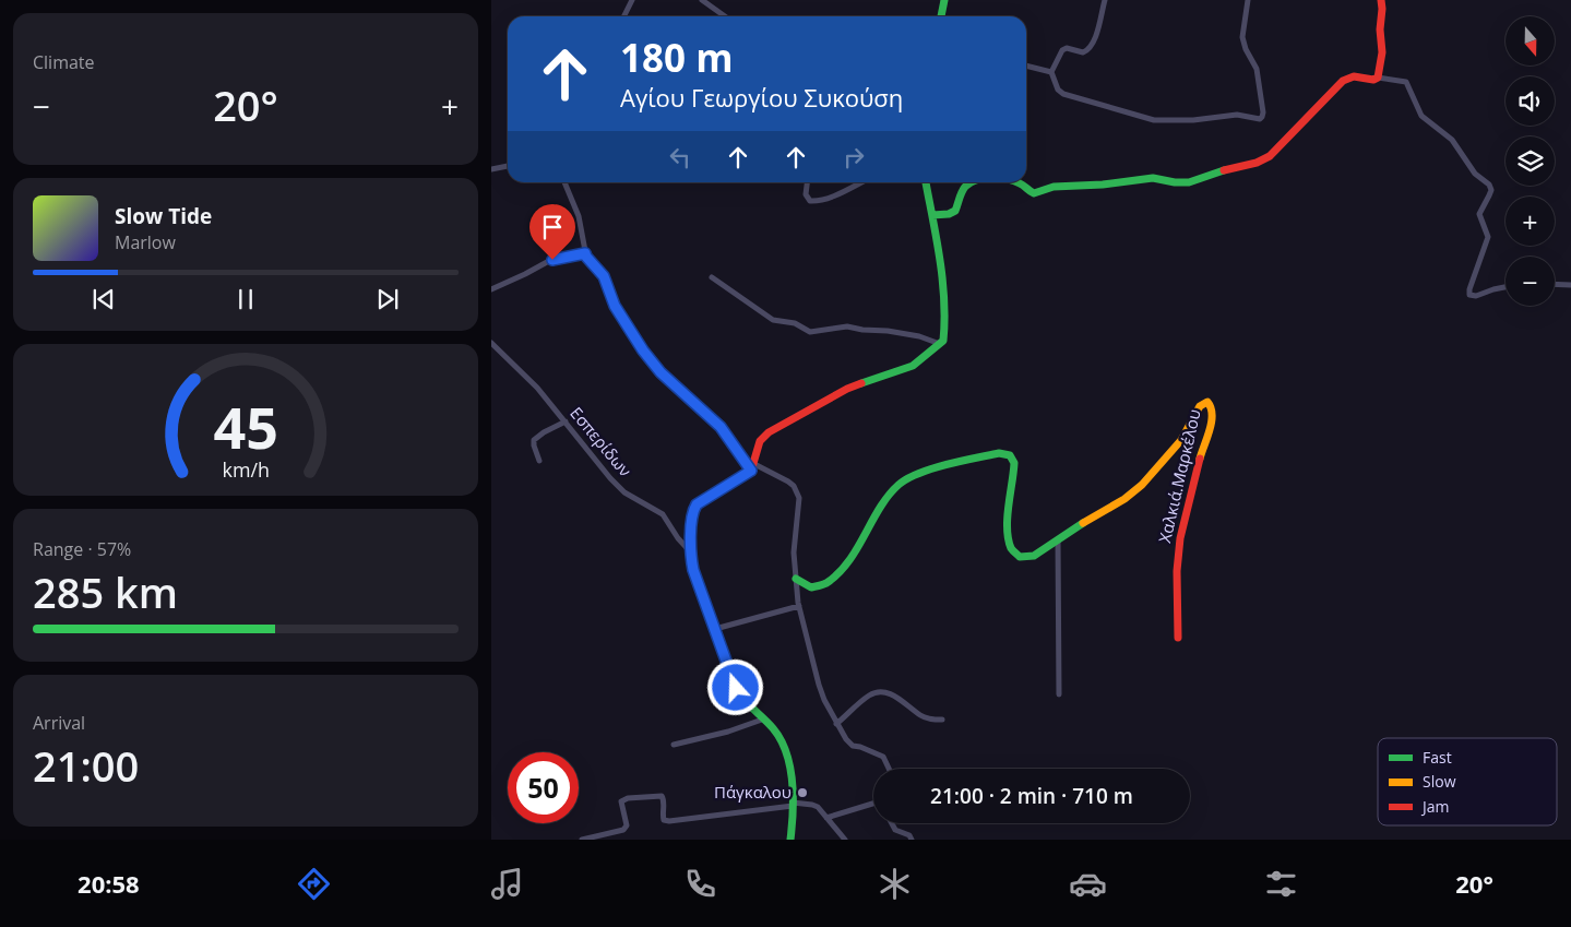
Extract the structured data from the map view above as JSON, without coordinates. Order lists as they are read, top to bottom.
{
  "streets": {
    "street": ["Εσπερίδων", "Χαλκιά.Μαρκέλου"]
  },
  "places": ["Πάγκαλου"],
  "legend": ["Fast", "Slow", "Jam"],
  "north": "bottom",
  "page": {
    "tile": [
      "Climate",
      ["Range · 57%", "285 km"],
      ["Arrival", "21:00"]
    ],
    "map_buttons": ["+", "−"],
    "turn": ["180 m", "Αγίου Γεωργίου Συκούση"],
    "heat": ["−", "20°", "+"],
    "song": ["Slow Tide", "Marlow"],
    "limit": "50",
    "trip": "21:00 · 2 min · 710 m",
    "tabs": ["20:58", "20°"],
    "gauge": ["45", "km/h"]
  }
}
